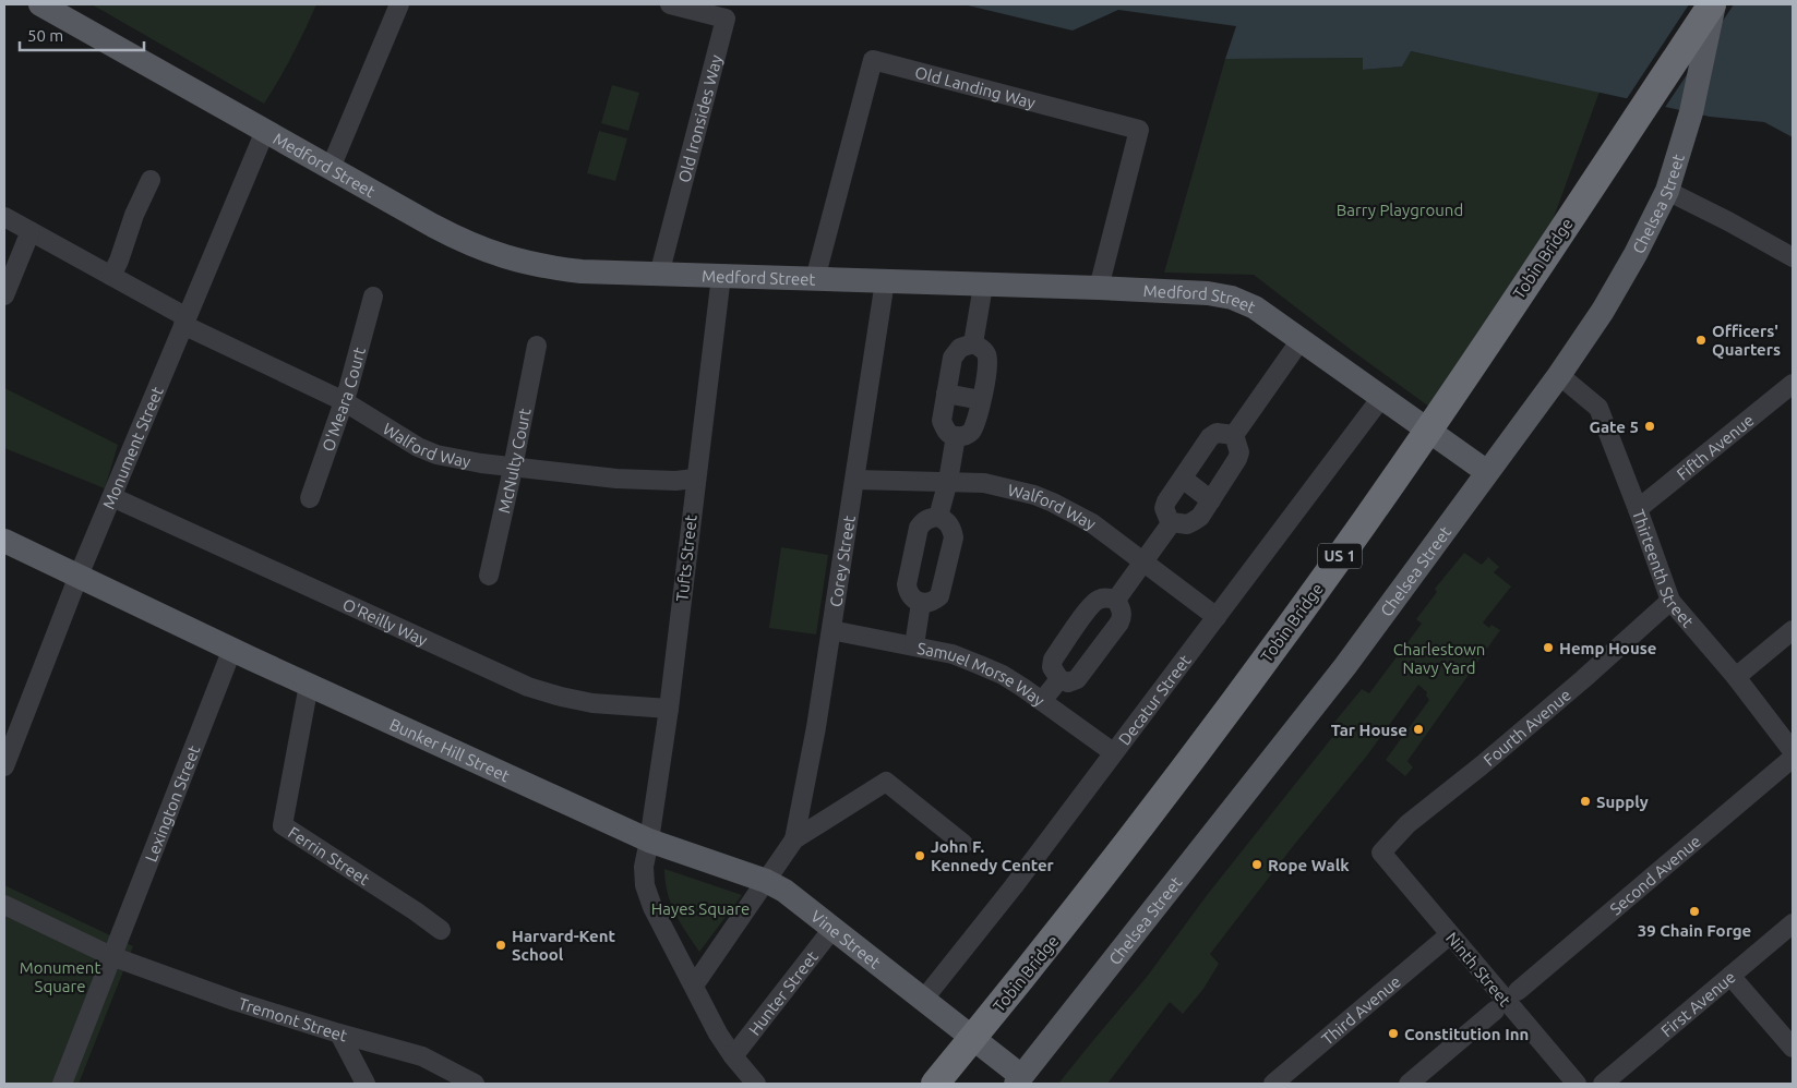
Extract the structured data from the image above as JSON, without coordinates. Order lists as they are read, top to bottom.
{
  "streets": {
    "highway": ["Tobin Bridge", "US 1"],
    "main road": [
      "Medford Street",
      "Chelsea Street",
      "Bunker Hill Street",
      "Vine Street"
    ],
    "street": [
      "Old Landing Way",
      "Old Ironsides Way",
      "O'Meara Court",
      "Walford Way",
      "Fifth Avenue",
      "Monument Street",
      "McNulty Court",
      "Tufts Street",
      "Corey Street",
      "Thirteenth Street",
      "O'Reilly Way",
      "Samuel Morse Way",
      "Decatur Street",
      "Fourth Avenue",
      "Lexington Street",
      "Ferrin Street",
      "Second Avenue",
      "Ninth Street",
      "Hunter Street",
      "First Avenue",
      "Third Avenue",
      "Tremont Street"
    ]
  },
  "crossings": [
    ["Old Landing Way", "Medford Street"],
    ["Old Ironsides Way", "Medford Street"],
    ["Medford Street", "Chelsea Street"],
    ["Medford Street", "Monument Street"],
    ["Medford Street", "Tufts Street"],
    ["Medford Street", "Corey Street"],
    ["Medford Street", "Decatur Street"],
    ["Chelsea Street", "Tobin Bridge"],
    ["Chelsea Street", "Thirteenth Street"],
    ["Chelsea Street", "Vine Street"],
    ["O'Meara Court", "Walford Way"],
    ["Walford Way", "Monument Street"],
    ["Walford Way", "McNulty Court"],
    ["Walford Way", "Tufts Street"],
    ["Walford Way", "Corey Street"],
    ["Walford Way", "Decatur Street"],
    ["Fifth Avenue", "Thirteenth Street"],
    ["Monument Street", "O'Reilly Way"],
    ["Monument Street", "Bunker Hill Street"],
    ["Tufts Street", "O'Reilly Way"],
    ["Tufts Street", "Bunker Hill Street"],
    ["Tufts Street", "Vine Street"],
    ["Corey Street", "Samuel Morse Way"],
    ["Thirteenth Street", "Fourth Avenue"],
    ["Samuel Morse Way", "Decatur Street"],
    ["Decatur Street", "Vine Street"],
    ["Fourth Avenue", "Ninth Street"],
    ["Bunker Hill Street", "Lexington Street"],
    ["Bunker Hill Street", "Ferrin Street"],
    ["Bunker Hill Street", "Vine Street"],
    ["Lexington Street", "Tremont Street"],
    ["Vine Street", "Hunter Street"],
    ["Ninth Street", "Third Avenue"]
  ],
  "parks": [
    "Barry Playground",
    "Charlestown Navy Yard",
    "Hayes Square",
    "Monument Square"
  ],
  "places": [
    "Officers' Quarters",
    "Gate 5",
    "Hemp House",
    "Tar House",
    "Supply",
    "John F. Kennedy Center",
    "Rope Walk",
    "39 Chain Forge",
    "Harvard-Kent School",
    "Constitution Inn"
  ],
  "scale_bar": "50 m"
}
